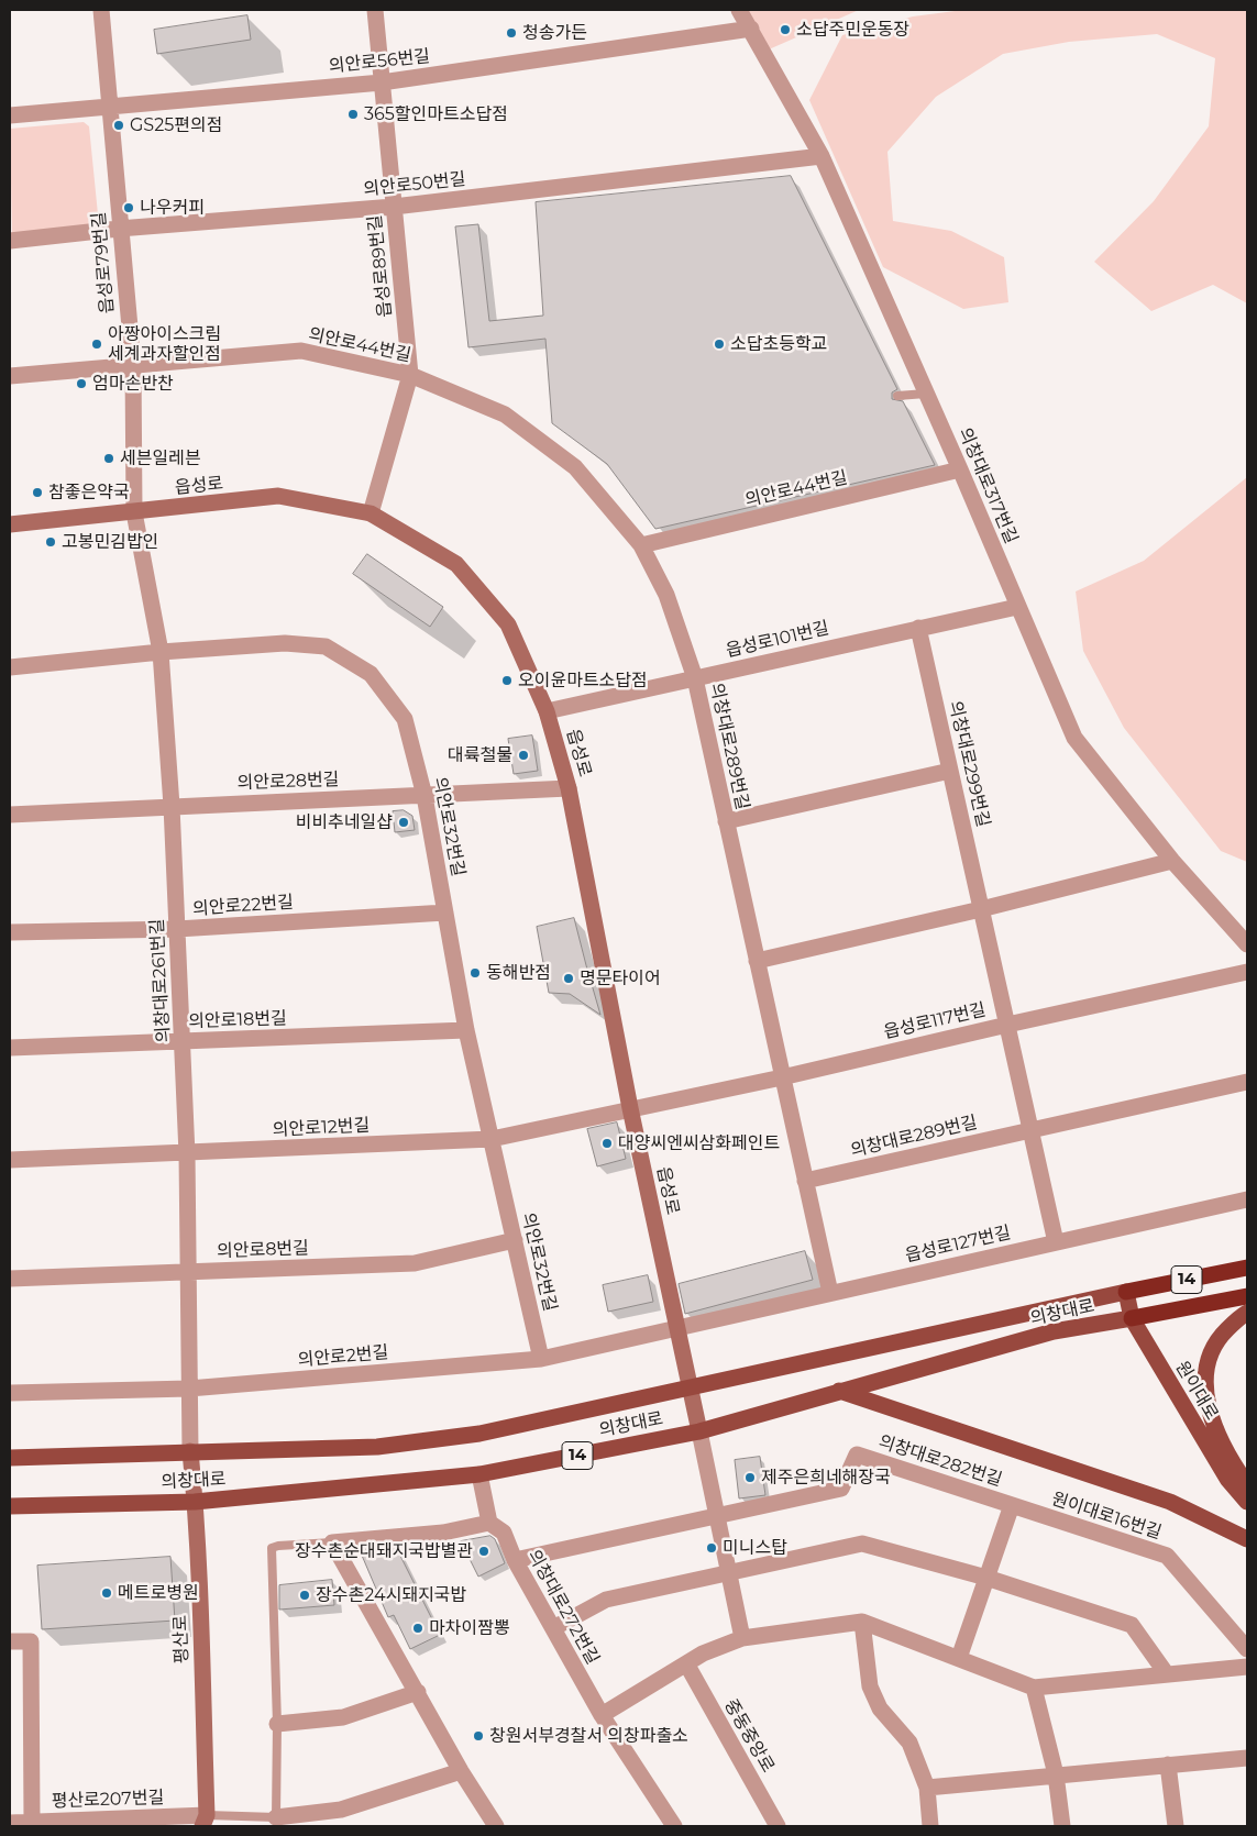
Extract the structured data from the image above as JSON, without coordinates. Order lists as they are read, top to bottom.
{
  "streets": {
    "highway": ["14", "의창대로"],
    "main road": ["읍성로", "원이대로", "평산로"],
    "street": [
      "의안로56번길",
      "의안로50번길",
      "읍성로79번길",
      "읍성로89번길",
      "의안로44번길",
      "의창대로317번길",
      "읍성로101번길",
      "의창대로289번길",
      "의창대로299번길",
      "의안로28번길",
      "의안로32번길",
      "의안로22번길",
      "의창대로261번길",
      "의안로18번길",
      "읍성로117번길",
      "의안로12번길",
      "읍성로127번길",
      "의안로8번길",
      "의안로2번길",
      "의창대로282번길",
      "원이대로16번길",
      "의창대로272번길",
      "중동중앙로",
      "평산로207번길"
    ]
  },
  "crossings": [
    ["의안로56번길", "읍성로79번길"],
    ["의안로56번길", "읍성로89번길"],
    ["의안로56번길", "의창대로317번길"],
    ["의안로50번길", "읍성로79번길"],
    ["의안로50번길", "읍성로89번길"],
    ["의안로50번길", "의창대로317번길"],
    ["읍성로79번길", "의안로44번길"],
    ["읍성로79번길", "읍성로"],
    ["읍성로79번길", "의창대로261번길"],
    ["읍성로89번길", "의안로44번길"],
    ["읍성로89번길", "읍성로"],
    ["의안로44번길", "의창대로317번길"],
    ["의안로44번길", "읍성로101번길"],
    ["의안로44번길", "의창대로289번길"],
    ["읍성로", "읍성로101번길"],
    ["읍성로", "의안로28번길"],
    ["읍성로", "의창대로261번길"],
    ["읍성로", "읍성로117번길"],
    ["읍성로", "의안로12번길"],
    ["읍성로", "읍성로127번길"],
    ["읍성로", "의창대로"],
    ["읍성로", "의안로2번길"],
    ["의창대로317번길", "읍성로101번길"],
    ["읍성로101번길", "의창대로289번길"],
    ["읍성로101번길", "의창대로299번길"],
    ["의창대로289번길", "의창대로299번길"],
    ["의창대로289번길", "읍성로117번길"],
    ["의창대로289번길", "읍성로127번길"],
    ["의창대로299번길", "읍성로117번길"],
    ["의창대로299번길", "읍성로127번길"],
    ["의안로28번길", "의안로32번길"],
    ["의안로28번길", "의창대로261번길"],
    ["의안로32번길", "의안로22번길"],
    ["의안로32번길", "의창대로261번길"],
    ["의안로32번길", "의안로18번길"],
    ["의안로32번길", "의안로12번길"],
    ["의안로32번길", "의안로8번길"],
    ["의안로32번길", "의안로2번길"],
    ["의안로22번길", "의창대로261번길"],
    ["의창대로261번길", "의안로18번길"],
    ["의창대로261번길", "의안로12번길"],
    ["의창대로261번길", "의안로8번길"],
    ["의창대로261번길", "의창대로"],
    ["의창대로261번길", "의안로2번길"],
    ["의창대로261번길", "평산로"],
    ["읍성로117번길", "의안로12번길"],
    ["읍성로127번길", "의안로2번길"],
    ["의창대로", "원이대로"],
    ["의창대로", "평산로"],
    ["의창대로282번길", "원이대로16번길"],
    ["의창대로282번길", "의창대로272번길"],
    ["평산로", "평산로207번길"]
  ],
  "places": [
    "소답주민운동장",
    "청송가든",
    "365할인마트소답점",
    "GS25편의점",
    "나우커피",
    "아짱아이스크림 세계과자할인점",
    "소답초등학교",
    "엄마손반찬",
    "세븐일레븐",
    "참좋은약국",
    "고봉민김밥인",
    "오이윤마트소답점",
    "대륙철물",
    "비비추네일샵",
    "동해반점",
    "명문타이어",
    "대양씨엔씨삼화페인트",
    "제주은희네해장국",
    "미니스탑",
    "장수촌순대돼지국밥별관",
    "메트로병원",
    "장수촌24시돼지국밥",
    "마차이짬뽕",
    "창원서부경찰서 의창파출소"
  ]
}
